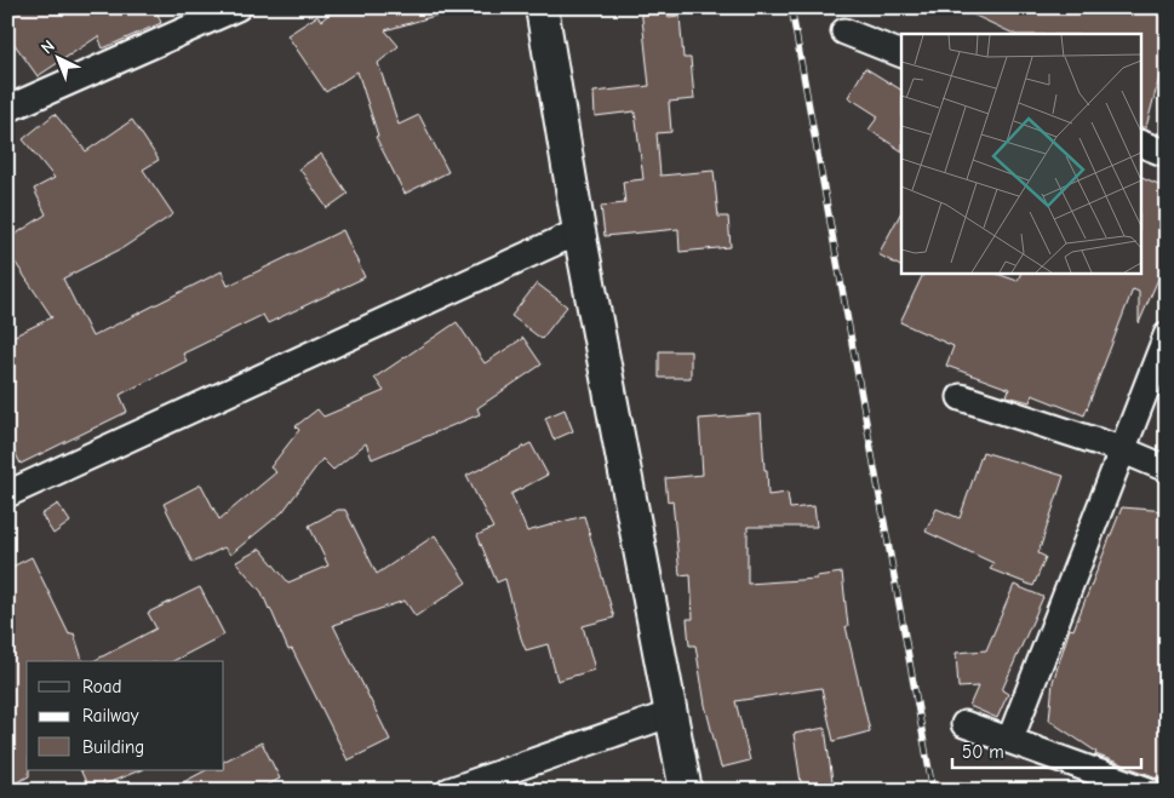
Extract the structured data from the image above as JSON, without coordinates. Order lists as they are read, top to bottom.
{
  "legend": ["Road", "Railway", "Building"],
  "scale_bar": "50 m",
  "north": "top left"
}
